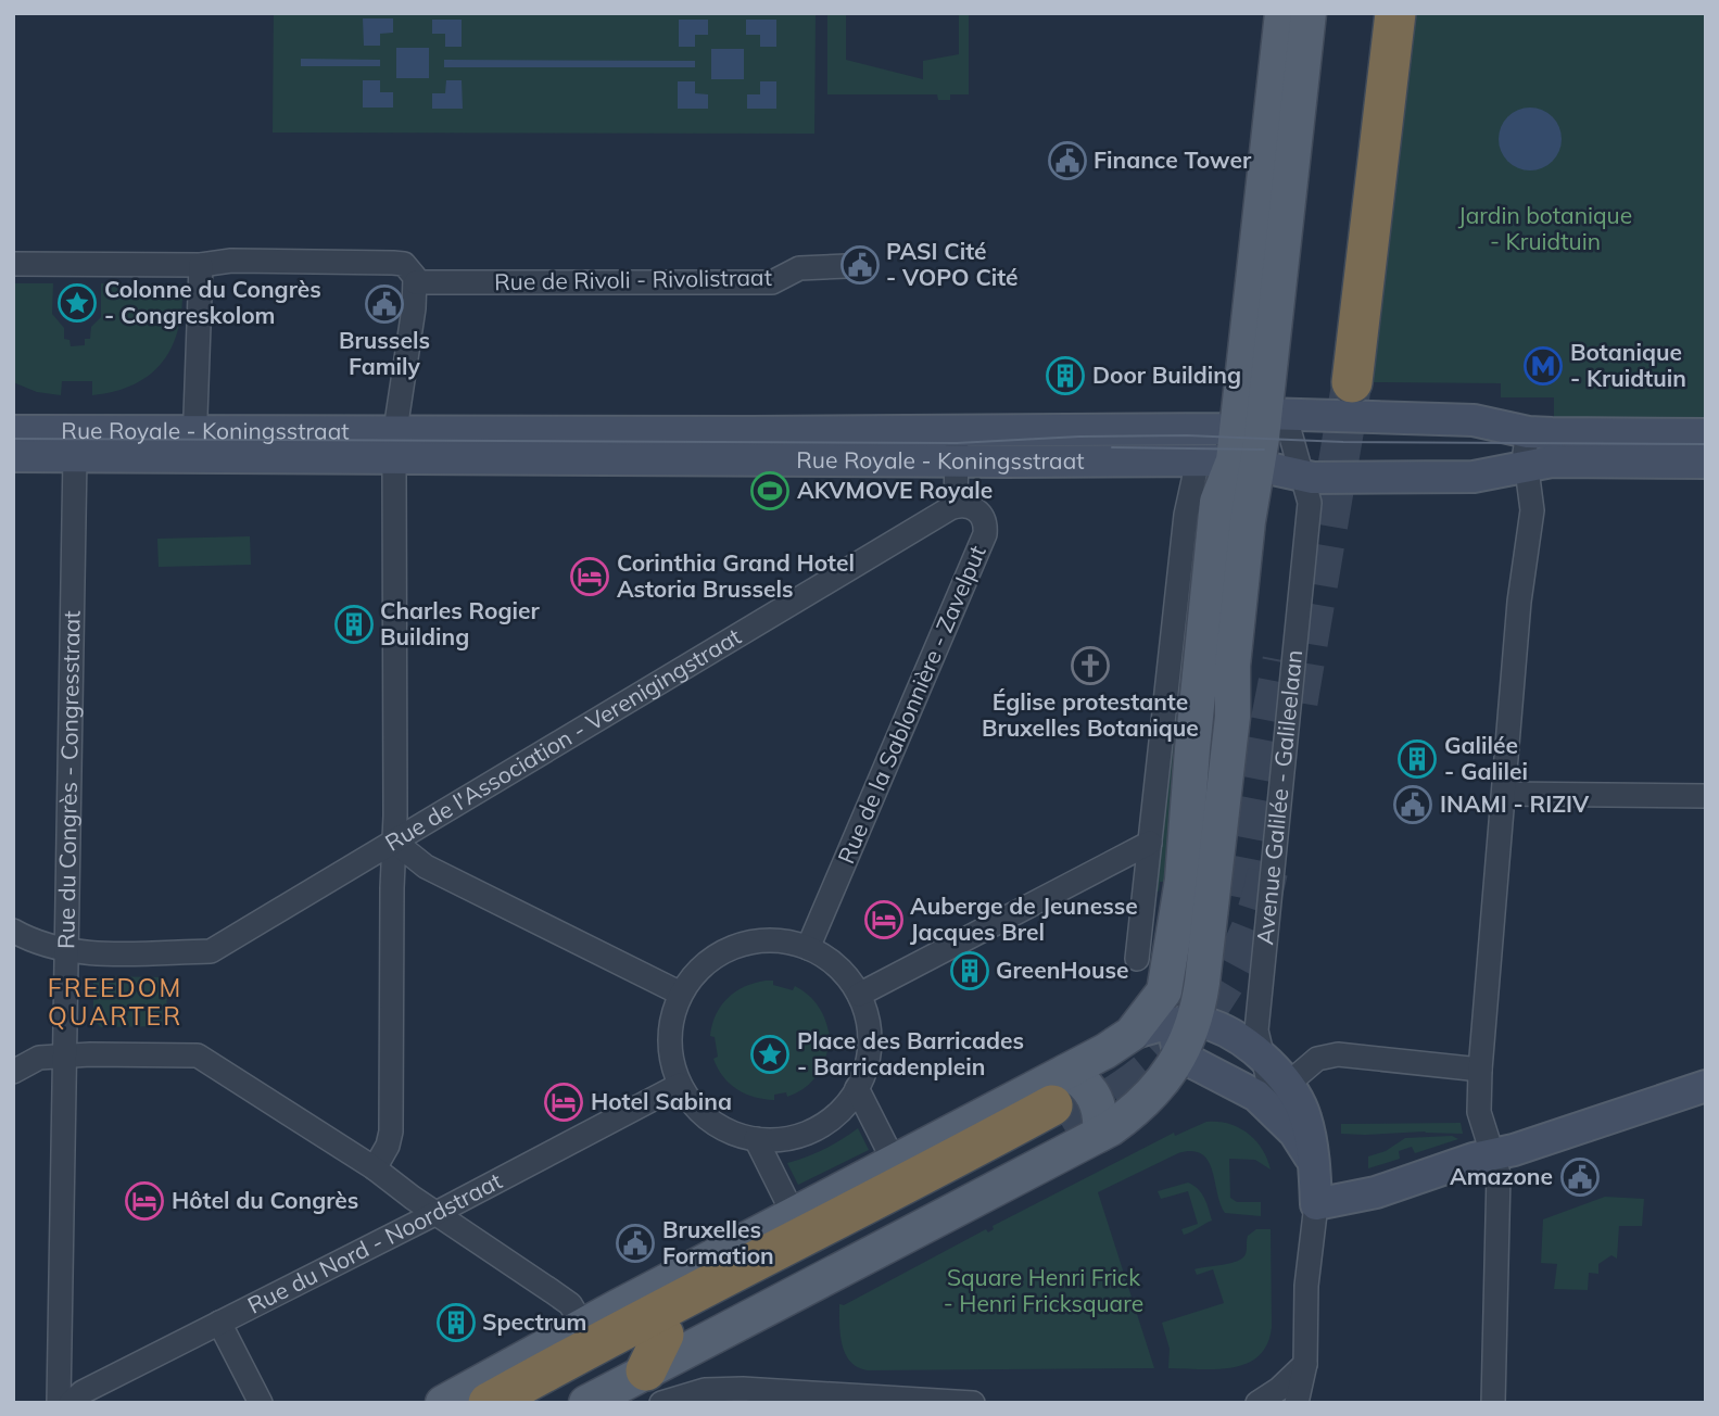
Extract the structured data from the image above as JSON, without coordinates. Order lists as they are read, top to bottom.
{
  "streets": {
    "street": [
      "Rue de Rivoli - Rivolistraat",
      "Rue Royale - Koningsstraat",
      "Rue de la Sablonnière - Zavelput",
      "Rue de l'Association - Verenigingstraat",
      "Rue du Congrès - Congresstraat",
      "Avenue Galilée - Galileelaan",
      "Rue du Nord - Noordstraat"
    ]
  },
  "crossings": [
    ["Rue Royale - Koningsstraat", "Rue du Congrès - Congresstraat"],
    ["Rue Royale - Koningsstraat", "Avenue Galilée - Galileelaan"],
    ["Rue de la Sablonnière - Zavelput", "Rue de l'Association - Verenigingstraat"],
    ["Rue de la Sablonnière - Zavelput", "Rue du Nord - Noordstraat"],
    ["Rue de l'Association - Verenigingstraat", "Rue du Congrès - Congresstraat"]
  ],
  "districts": ["FREEDOM QUARTER"],
  "parks": ["Jardin botanique - Kruidtuin", "Square Henri Frick - Henri Fricksquare"],
  "places": {
    "public building": [
      "Finance Tower",
      "PASI Cité - VOPO Cité",
      "Brussels Family",
      "INAMI - RIZIV",
      "Amazone",
      "Bruxelles Formation"
    ],
    "place": ["Colonne du Congrès - Congreskolom", "Place des Barricades - Barricadenplein"],
    "metro station": ["Botanique - Kruidtuin"],
    "building": [
      "Door Building",
      "Charles Rogier Building",
      "Galilée - Galilei",
      "GreenHouse",
      "Spectrum"
    ],
    "sports": ["AKVMOVE Royale"],
    "hotel": [
      "Corinthia Grand Hotel Astoria Brussels",
      "Auberge de Jeunesse Jacques Brel",
      "Hotel Sabina",
      "Hôtel du Congrès"
    ],
    "church": ["Église protestante Bruxelles Botanique"]
  }
}
